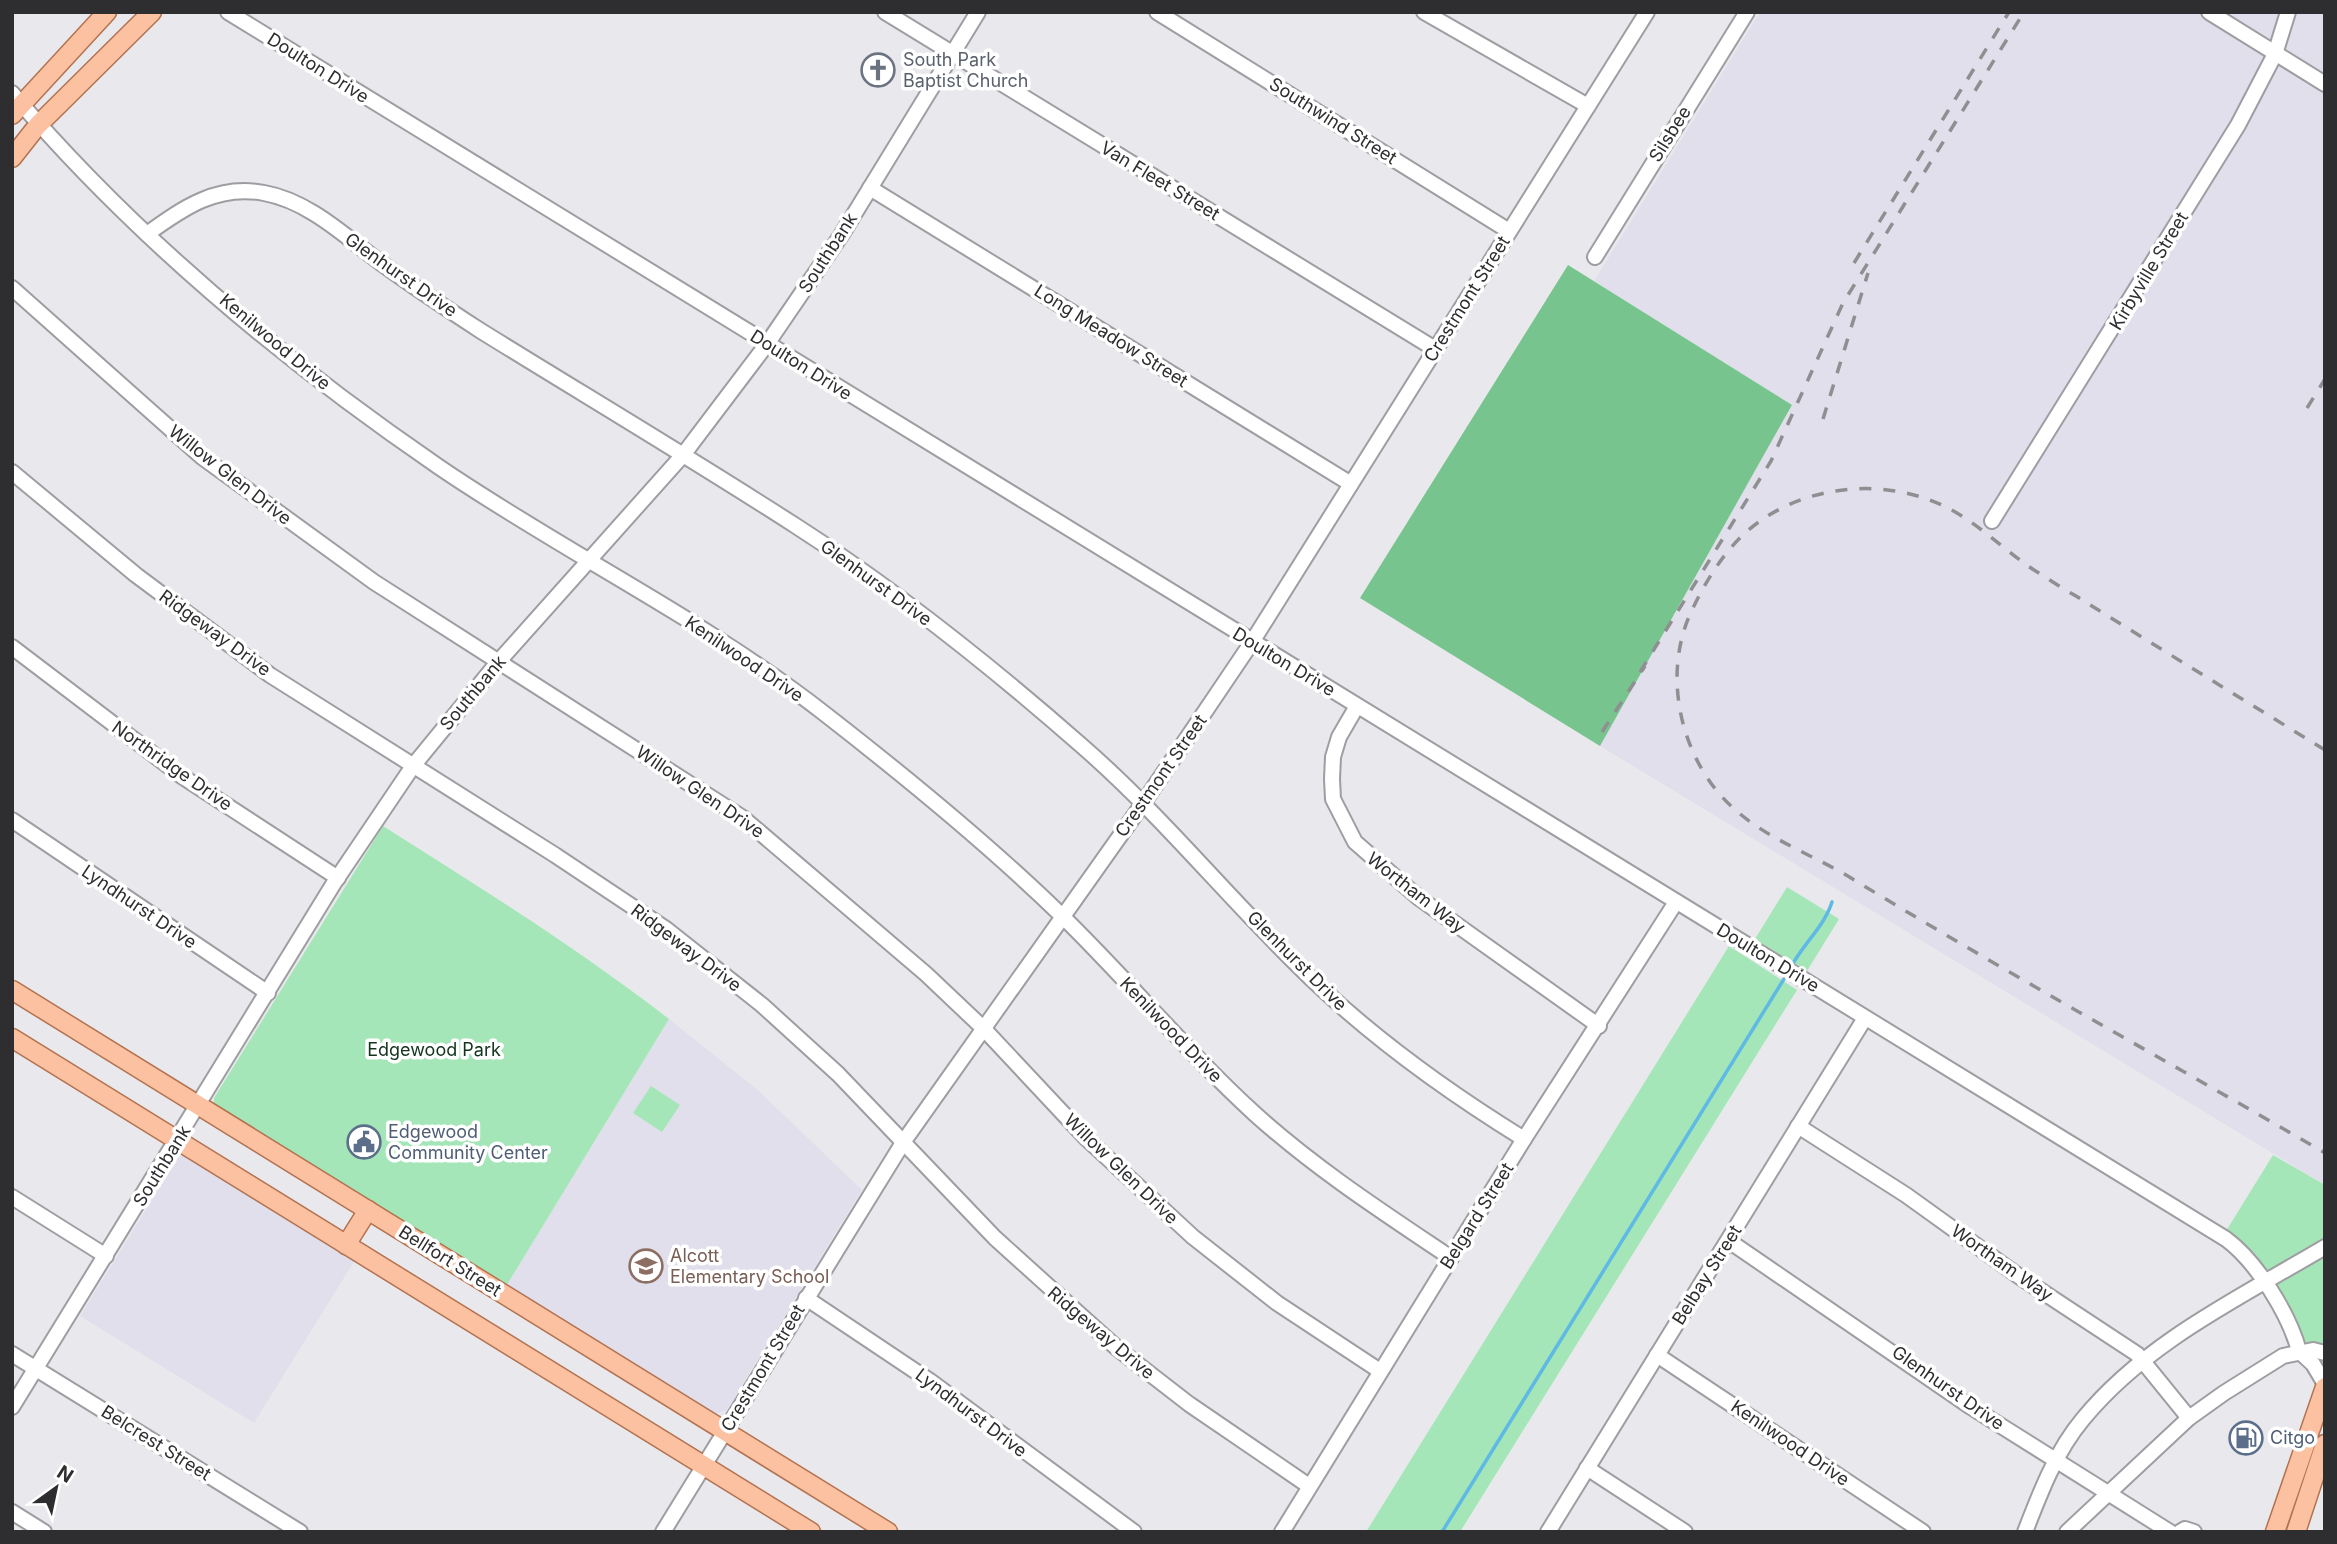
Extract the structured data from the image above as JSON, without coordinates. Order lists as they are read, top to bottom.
{
  "streets": {
    "main road": ["Bellfort Street"],
    "street": [
      "Doulton Drive",
      "Southwind Street",
      "Silsbee",
      "Van Fleet Street",
      "Southbank",
      "Kirbyville Street",
      "Glenhurst Drive",
      "Crestmont Street",
      "Long Meadow Street",
      "Kenilwood Drive",
      "Willow Glen Drive",
      "Ridgeway Drive",
      "Northridge Drive",
      "Wortham Way",
      "Lyndhurst Drive",
      "Belgard Street",
      "Belbay Street",
      "Belcrest Street"
    ]
  },
  "crossings": [
    ["Doulton Drive", "Southbank"],
    ["Doulton Drive", "Crestmont Street"],
    ["Doulton Drive", "Wortham Way"],
    ["Doulton Drive", "Belgard Street"],
    ["Doulton Drive", "Belbay Street"],
    ["Southwind Street", "Crestmont Street"],
    ["Van Fleet Street", "Southbank"],
    ["Van Fleet Street", "Crestmont Street"],
    ["Southbank", "Glenhurst Drive"],
    ["Southbank", "Long Meadow Street"],
    ["Southbank", "Kenilwood Drive"],
    ["Southbank", "Willow Glen Drive"],
    ["Southbank", "Ridgeway Drive"],
    ["Southbank", "Northridge Drive"],
    ["Southbank", "Lyndhurst Drive"],
    ["Southbank", "Bellfort Street"],
    ["Southbank", "Belcrest Street"],
    ["Glenhurst Drive", "Crestmont Street"],
    ["Glenhurst Drive", "Kenilwood Drive"],
    ["Glenhurst Drive", "Belgard Street"],
    ["Glenhurst Drive", "Belbay Street"],
    ["Crestmont Street", "Long Meadow Street"],
    ["Crestmont Street", "Kenilwood Drive"],
    ["Crestmont Street", "Willow Glen Drive"],
    ["Crestmont Street", "Ridgeway Drive"],
    ["Crestmont Street", "Lyndhurst Drive"],
    ["Crestmont Street", "Bellfort Street"],
    ["Kenilwood Drive", "Belgard Street"],
    ["Kenilwood Drive", "Belbay Street"],
    ["Willow Glen Drive", "Belgard Street"],
    ["Ridgeway Drive", "Belgard Street"],
    ["Wortham Way", "Belgard Street"],
    ["Wortham Way", "Belbay Street"]
  ],
  "parks": ["Edgewood Park"],
  "places": {
    "church": ["South Park Baptist Church"],
    "public building": ["Edgewood Community Center"],
    "school or university": ["Alcott Elementary School"],
    "fuel station": ["Citgo"]
  },
  "north": "top right"
}
